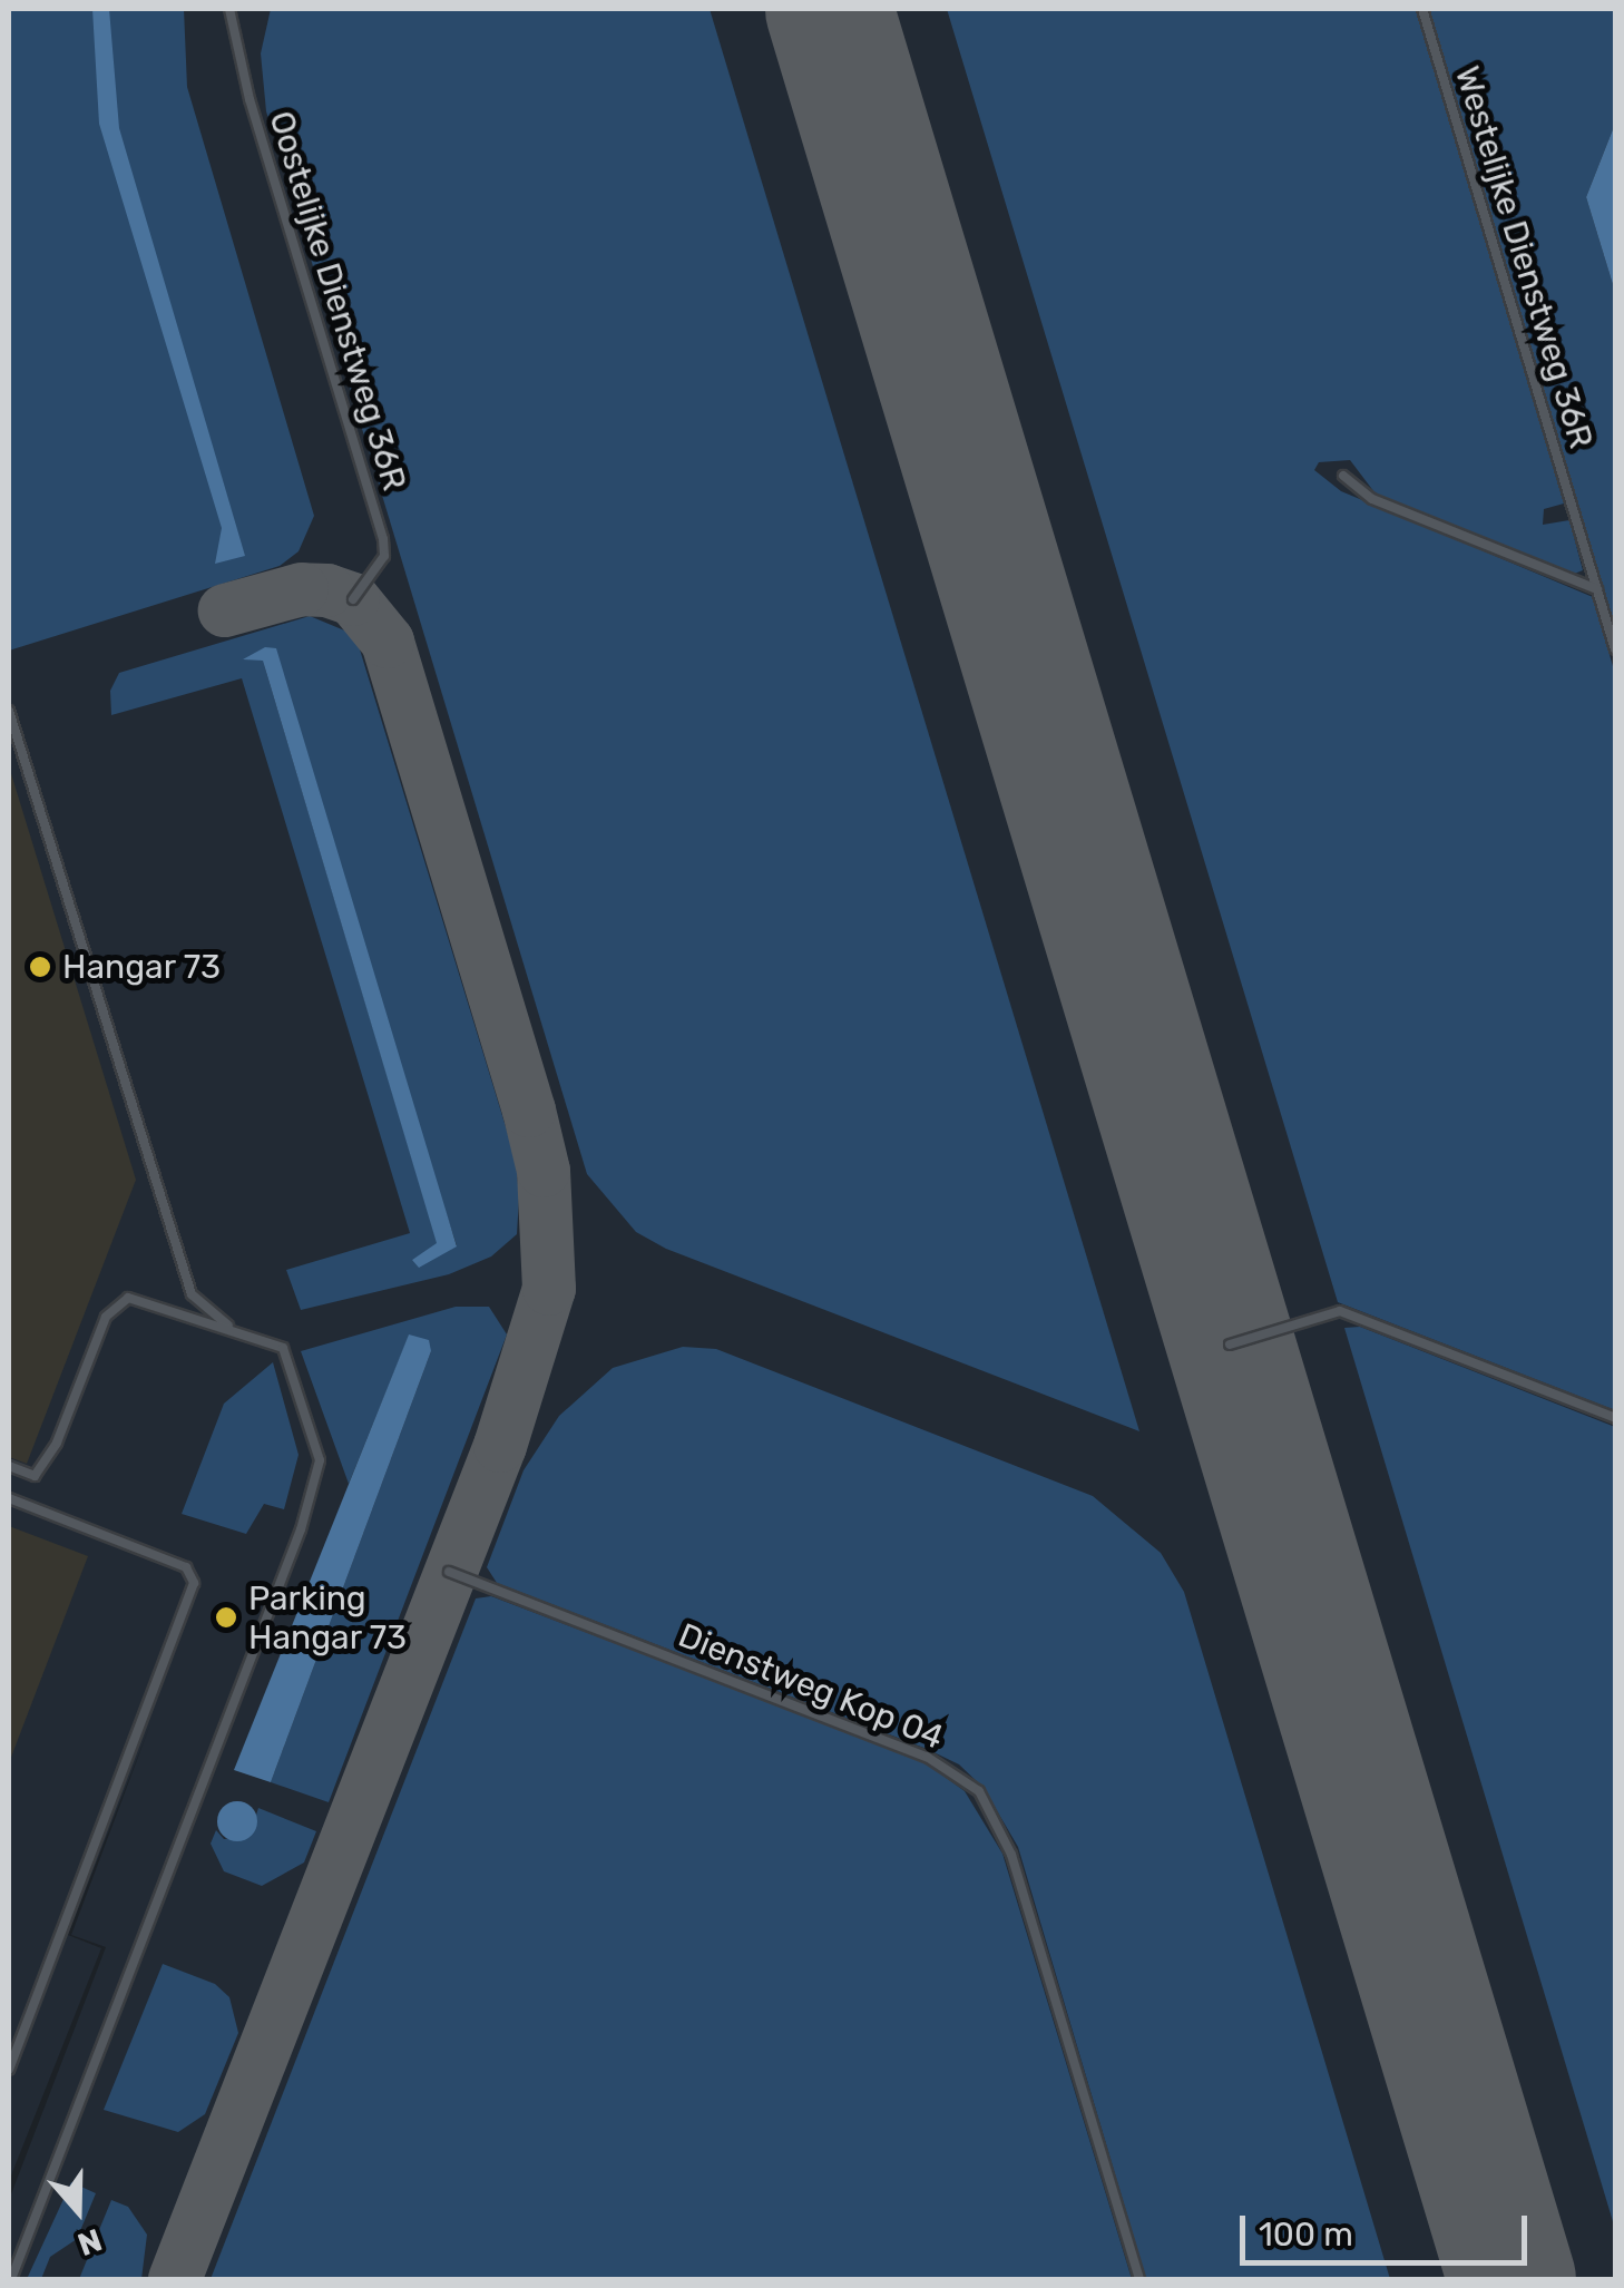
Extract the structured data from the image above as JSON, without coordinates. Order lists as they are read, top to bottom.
{
  "streets": {
    "lane": ["Westelijke Dienstweg 36R", "Oostelijke Dienstweg 36R", "Dienstweg Kop 04"]
  },
  "places": ["Hangar 73", "Parking Hangar 73"],
  "scale_bar": "100 m",
  "north": "bottom"
}
